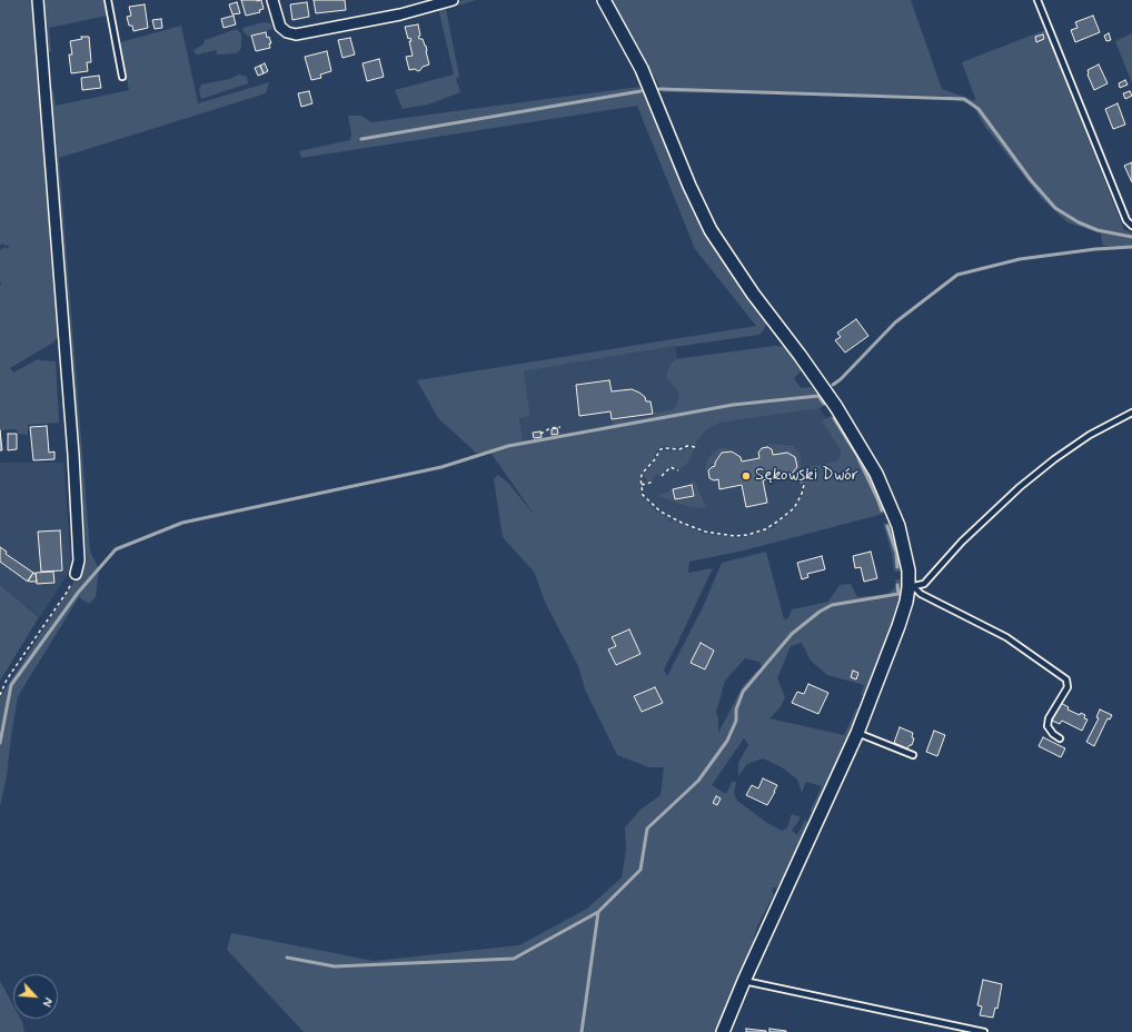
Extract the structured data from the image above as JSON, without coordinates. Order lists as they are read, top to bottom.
{
  "places": ["Sękowski Dwór"],
  "north": "bottom right"
}
